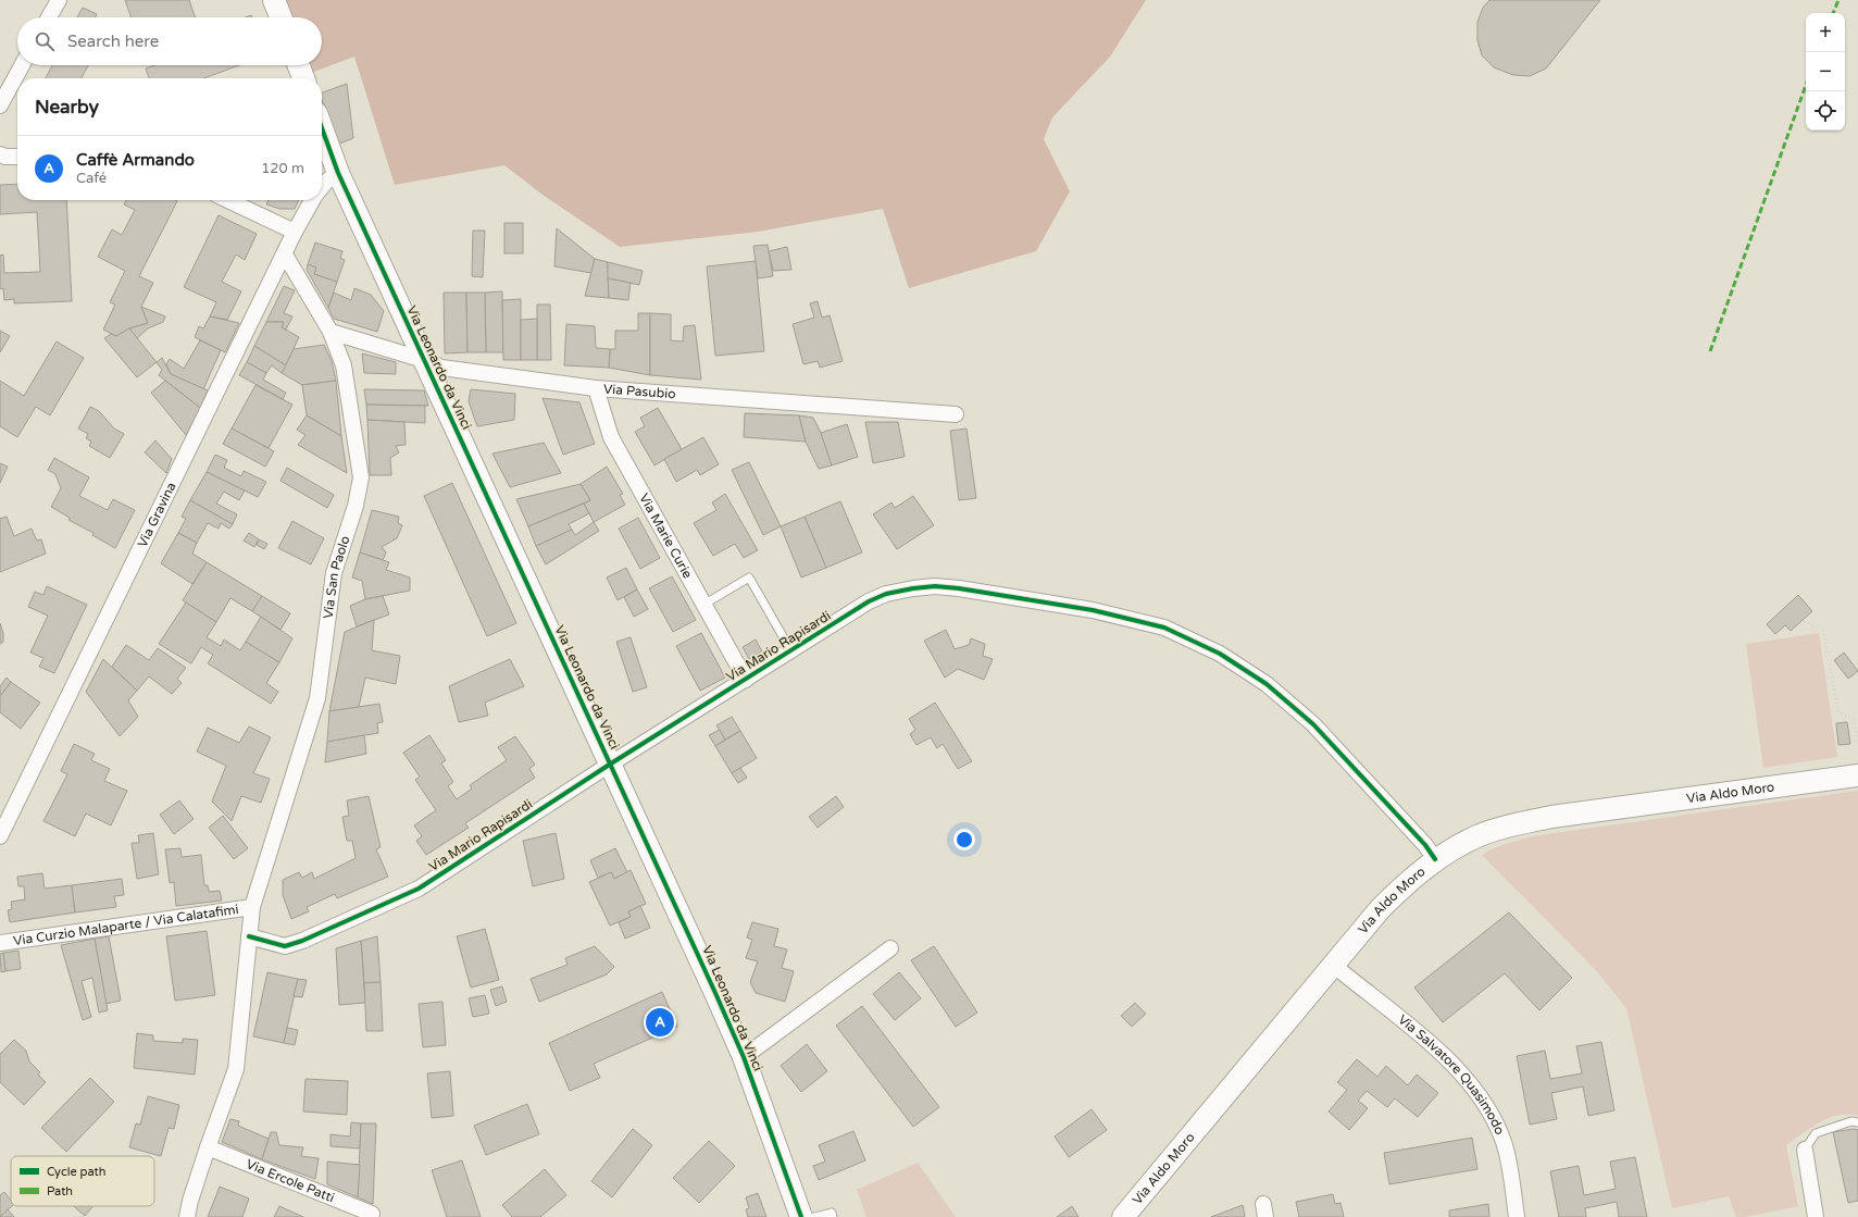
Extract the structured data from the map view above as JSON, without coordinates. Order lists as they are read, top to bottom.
{
  "streets": {
    "street": [
      "Via Leonardo da Vinci",
      "Via Pasubio",
      "Via Gravina",
      "Via Marie Curie",
      "Via San Paolo",
      "Via Mario Rapisardi",
      "Via Aldo Moro",
      "Via Curzio Malaparte / Via Calatafimi",
      "Via Salvatore Quasimodo",
      "Via Ercole Patti"
    ]
  },
  "crossings": [
    ["Via Leonardo da Vinci", "Via Pasubio"],
    ["Via Leonardo da Vinci", "Via Gravina"],
    ["Via Leonardo da Vinci", "Via Mario Rapisardi"],
    ["Via Pasubio", "Via Marie Curie"],
    ["Via Pasubio", "Via San Paolo"],
    ["Via Gravina", "Via San Paolo"],
    ["Via Marie Curie", "Via Mario Rapisardi"],
    ["Via San Paolo", "Via Mario Rapisardi"],
    ["Via San Paolo", "Via Curzio Malaparte / Via Calatafimi"],
    ["Via San Paolo", "Via Ercole Patti"],
    ["Via Mario Rapisardi", "Via Aldo Moro"],
    ["Via Aldo Moro", "Via Salvatore Quasimodo"]
  ],
  "legend": ["Cycle path", "Path"],
  "page": {
    "map_buttons": ["+", "−"],
    "search": "Search here",
    "heading": "Nearby",
    "list": [
      {
        "mark": "A",
        "name": "Caffè Armando",
        "note": "Café",
        "value": "120 m"
      }
    ],
    "pins": "A"
  }
}
